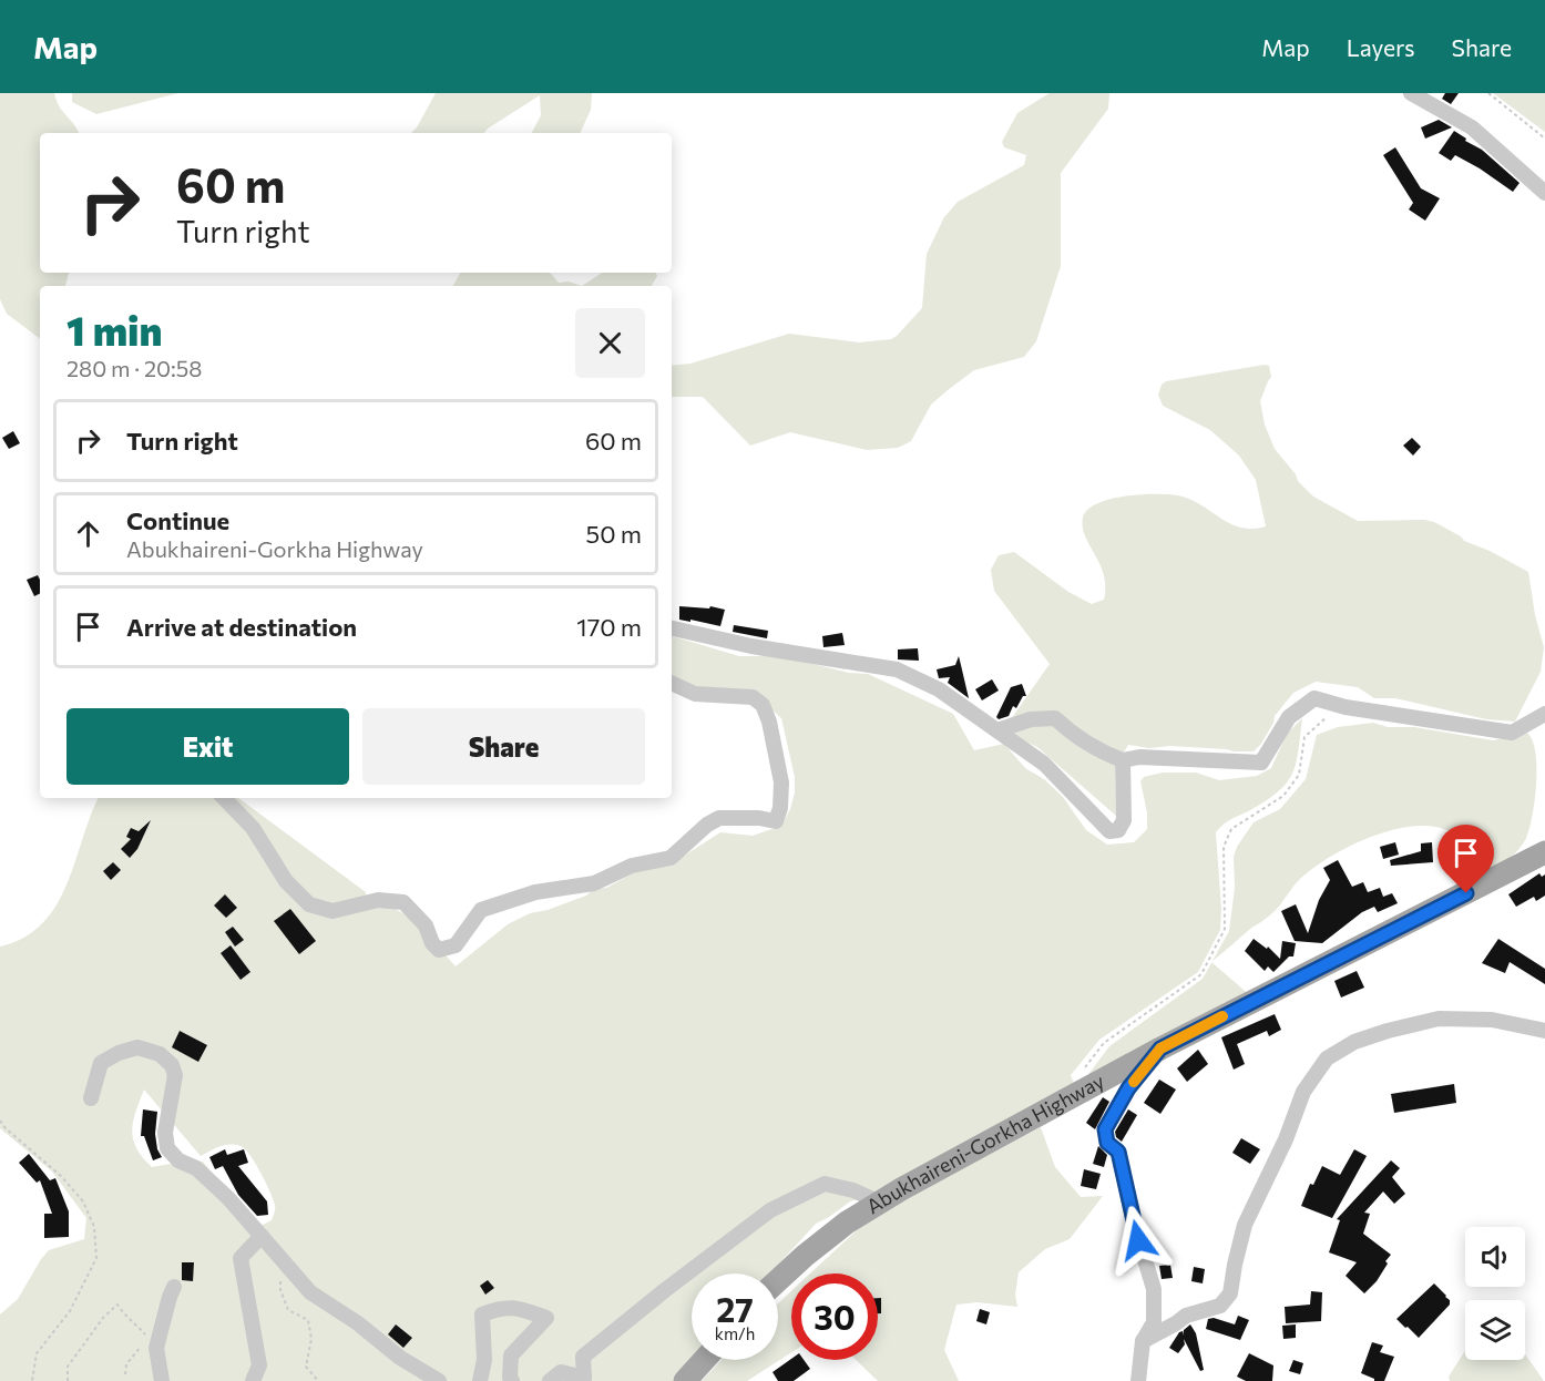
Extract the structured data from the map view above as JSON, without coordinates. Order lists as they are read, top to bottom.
{
  "streets": {
    "main road": ["Abukhaireni-Gorkha Highway"]
  },
  "page": {
    "header": "Map",
    "nav": ["Map", "Layers", "Share"],
    "turn": ["60 m", "Turn right"],
    "heading": ["1 min", "280 m · 20:58"],
    "list": [
      {
        "name": "Turn right",
        "value": "60 m"
      },
      {
        "name": "Continue",
        "note": "Abukhaireni-Gorkha Highway",
        "value": "50 m"
      },
      {
        "name": "Arrive at destination",
        "value": "170 m"
      }
    ],
    "buttons": ["Exit", "Share"],
    "speed": "27 km/h",
    "limit": "30"
  }
}
